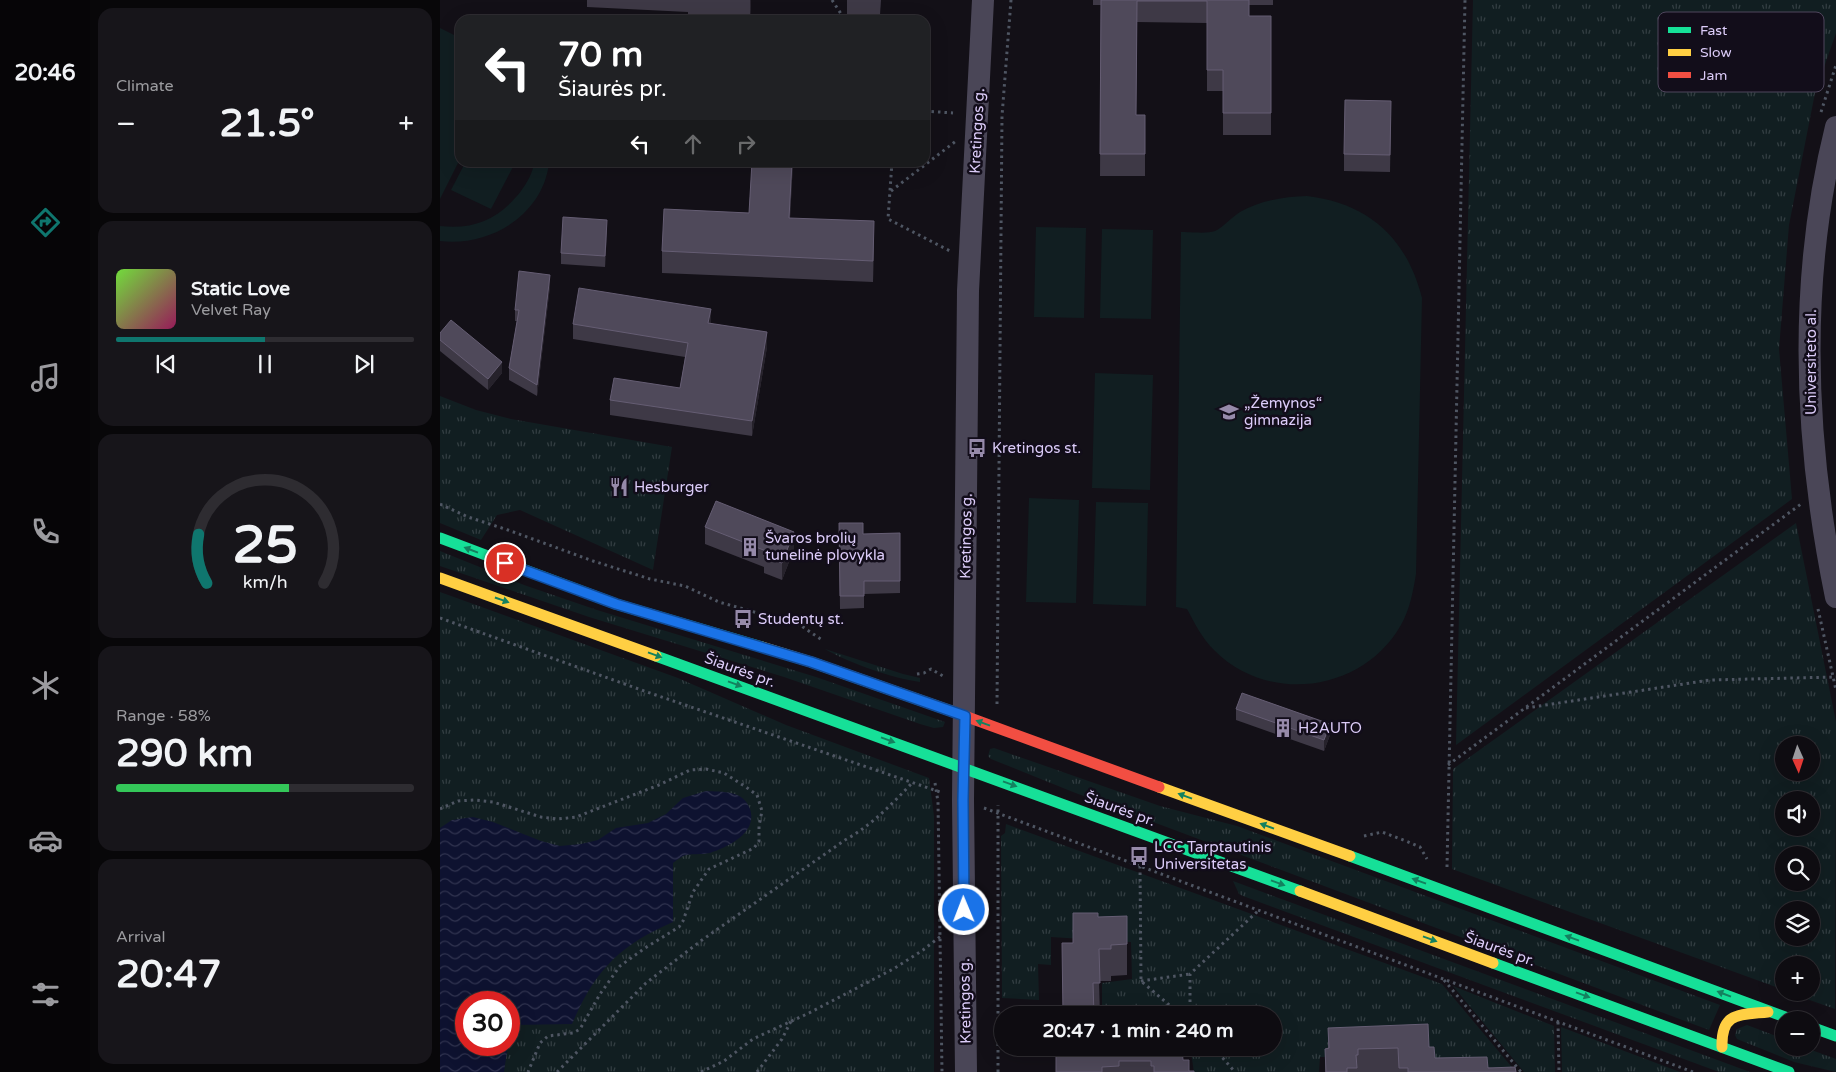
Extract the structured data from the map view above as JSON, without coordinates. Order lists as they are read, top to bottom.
{
  "streets": {
    "main road": ["Šiaurės pr."],
    "street": ["Kretingos g.", "Universiteto al."]
  },
  "crossings": [
    ["Kretingos g.", "Šiaurės pr."]
  ],
  "places": {
    "school or university": ["„Žemynos“ gimnazija"],
    "bus stop": ["Kretingos st.", "Studentų st.", "LCC Tarptautinis Universitetas"],
    "restaurant": ["Hesburger"],
    "building": ["Švaros brolių tunelinė plovykla", "H2AUTO"]
  },
  "legend": ["Fast", "Slow", "Jam"],
  "north": "bottom",
  "page": {
    "tabs": "20:46",
    "tile": [
      "Climate",
      ["Range · 58%", "290 km"],
      ["Arrival", "20:47"]
    ],
    "turn": ["70 m", "Šiaurės pr."],
    "heat": ["−", "21.5°", "+"],
    "song": ["Static Love", "Velvet Ray"],
    "map_buttons": ["+", "−"],
    "limit": "30",
    "trip": "20:47 · 1 min · 240 m",
    "gauge": ["25", "km/h"]
  }
}
